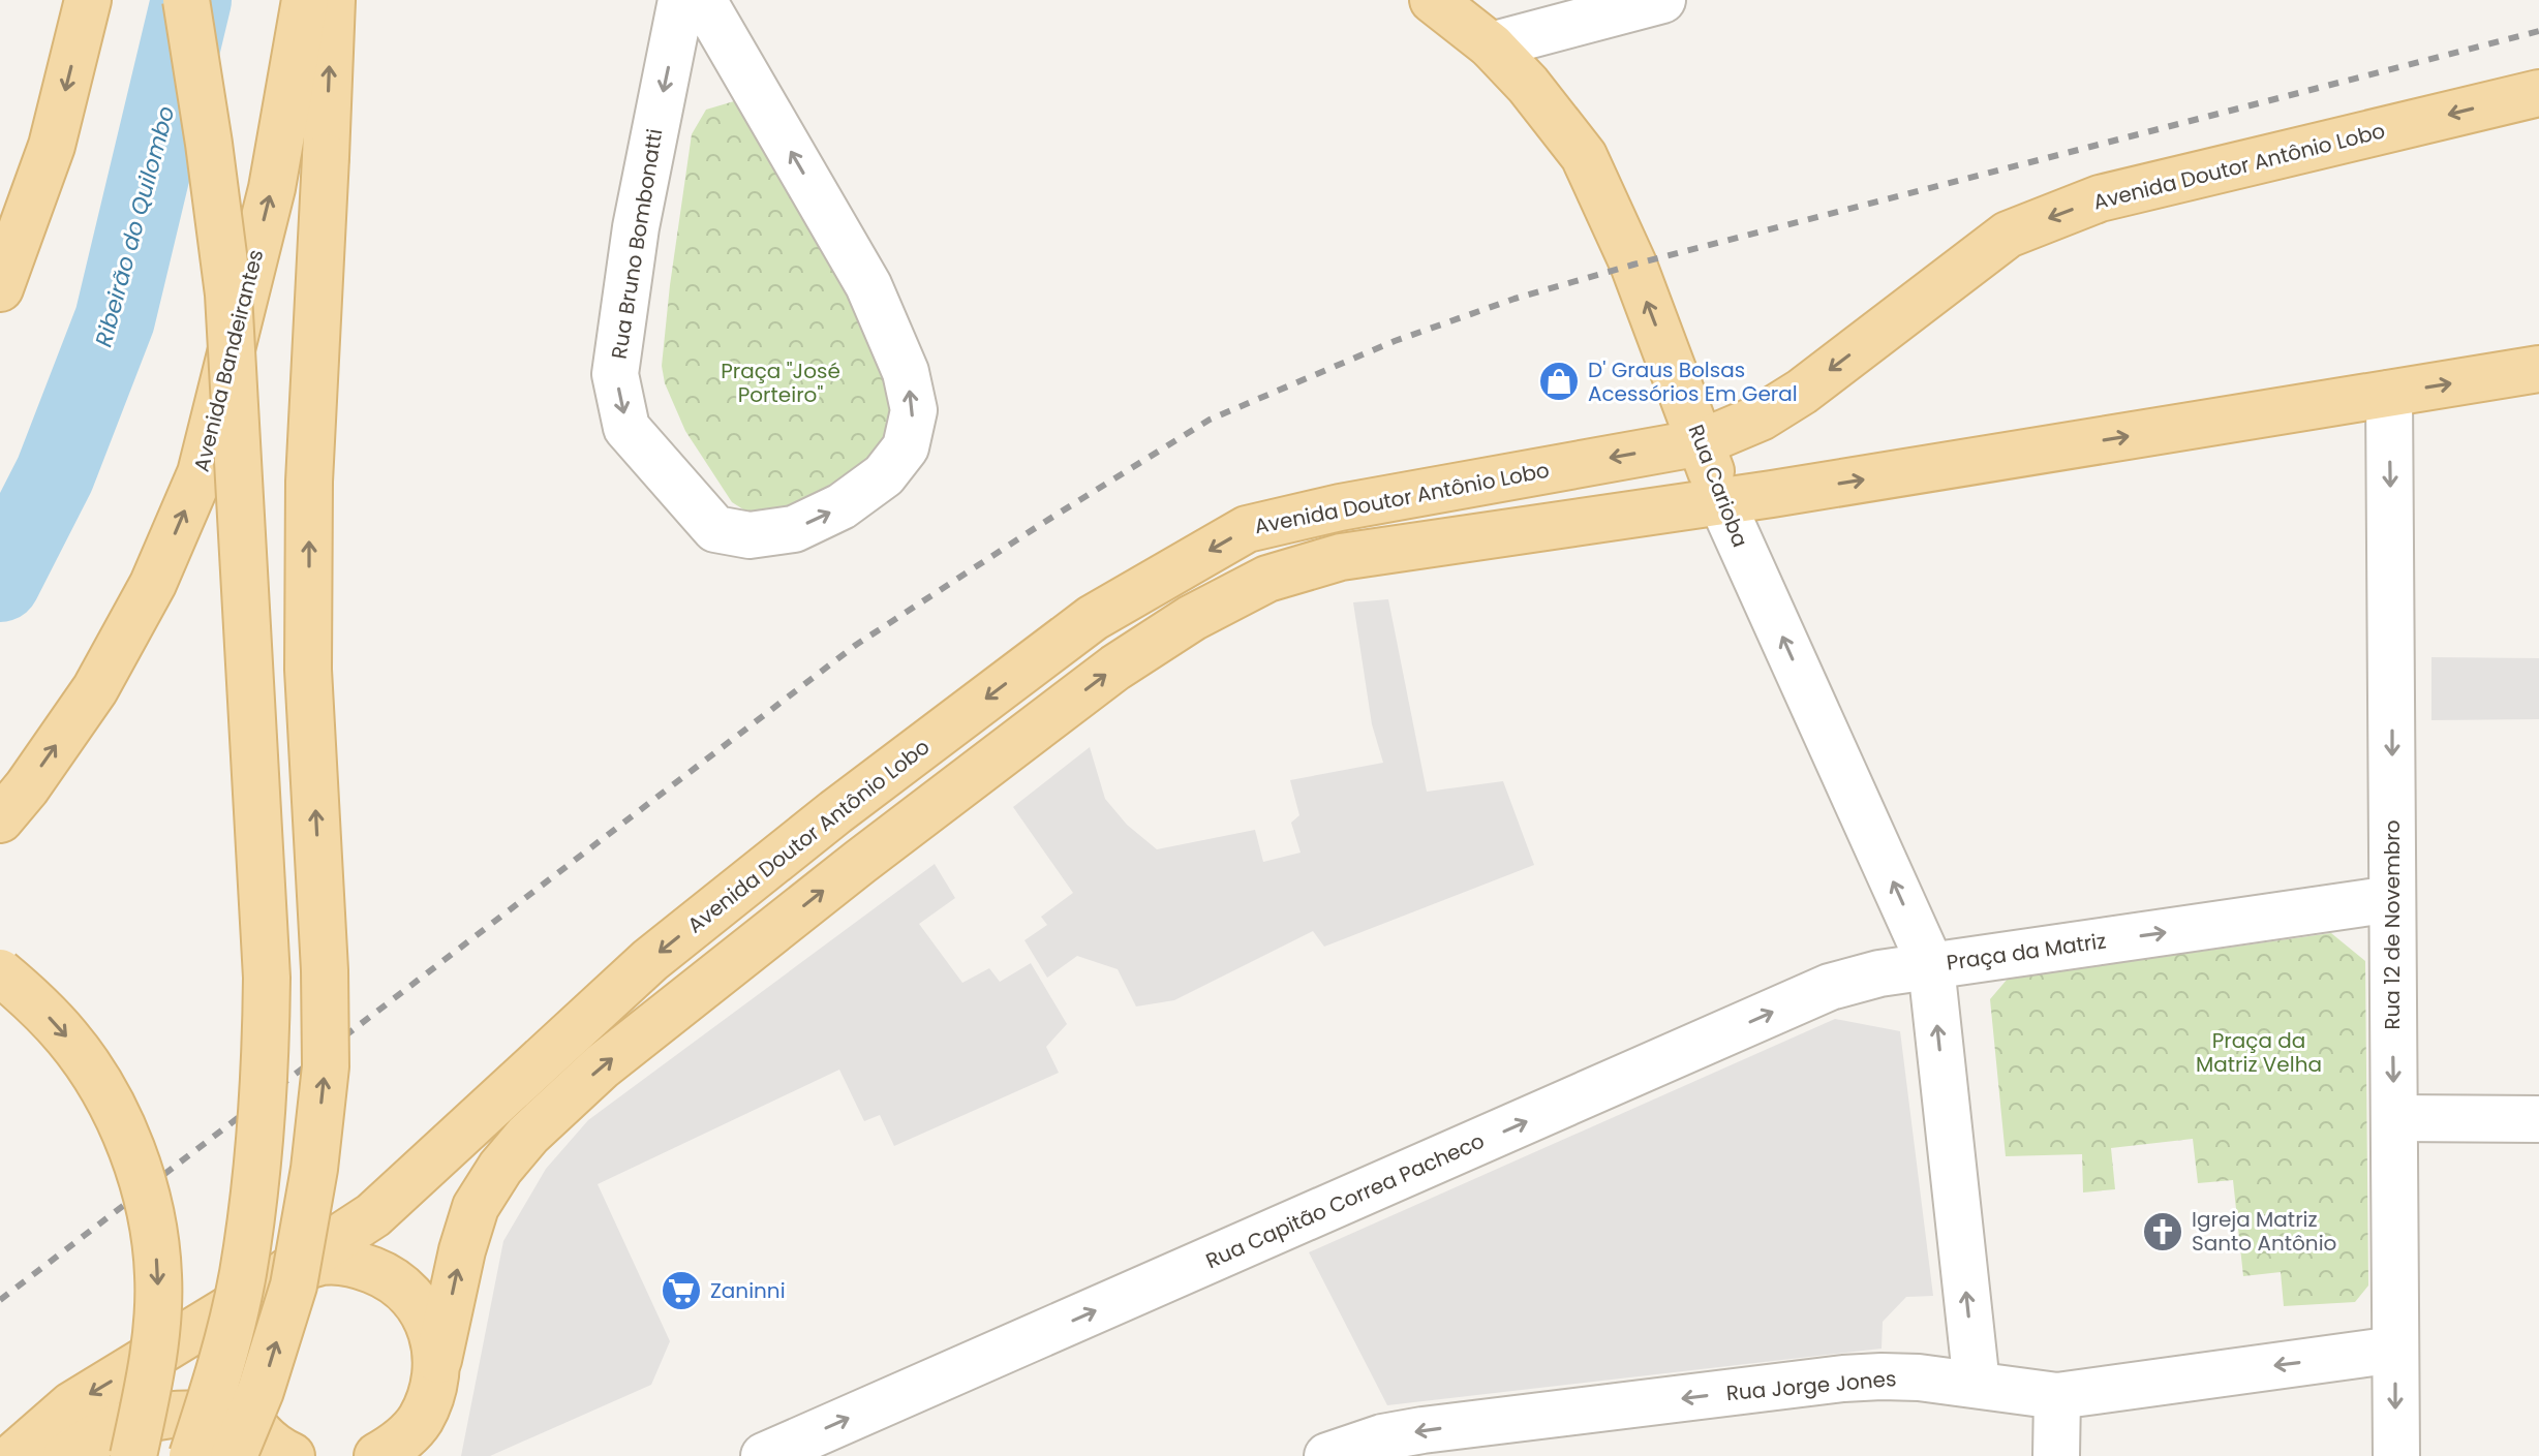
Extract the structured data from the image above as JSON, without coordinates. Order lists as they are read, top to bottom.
{
  "streets": {
    "main road": ["Avenida Doutor Antônio Lobo", "Avenida Bandeirantes", "Rua Carioba"],
    "street": [
      "Rua Bruno Bombonatti",
      "Rua 12 de Novembro",
      "Praça da Matriz",
      "Rua Capitão Correa Pacheco",
      "Rua Jorge Jones"
    ]
  },
  "crossings": [
    ["Avenida Doutor Antônio Lobo", "Rua Carioba"],
    ["Rua Carioba", "Praça da Matriz"],
    ["Rua Carioba", "Rua Capitão Correa Pacheco"],
    ["Rua 12 de Novembro", "Praça da Matriz"],
    ["Rua 12 de Novembro", "Rua Jorge Jones"],
    ["Praça da Matriz", "Rua Capitão Correa Pacheco"],
    ["Praça da Matriz", "Rua Jorge Jones"]
  ],
  "one_way": [
    "Rua Carioba",
    "Rua 12 de Novembro",
    "Rua Capitão Correa Pacheco",
    "Rua Jorge Jones"
  ],
  "water": ["Ribeirão do Quilombo"],
  "parks": ["Praça \"José Porteiro\"", "Praça da Matriz Velha"],
  "places": {
    "shop": ["D' Graus Bolsas Acessórios Em Geral"],
    "church": ["Igreja Matriz Santo Antônio"],
    "supermarket": ["Zaninni"]
  }
}
